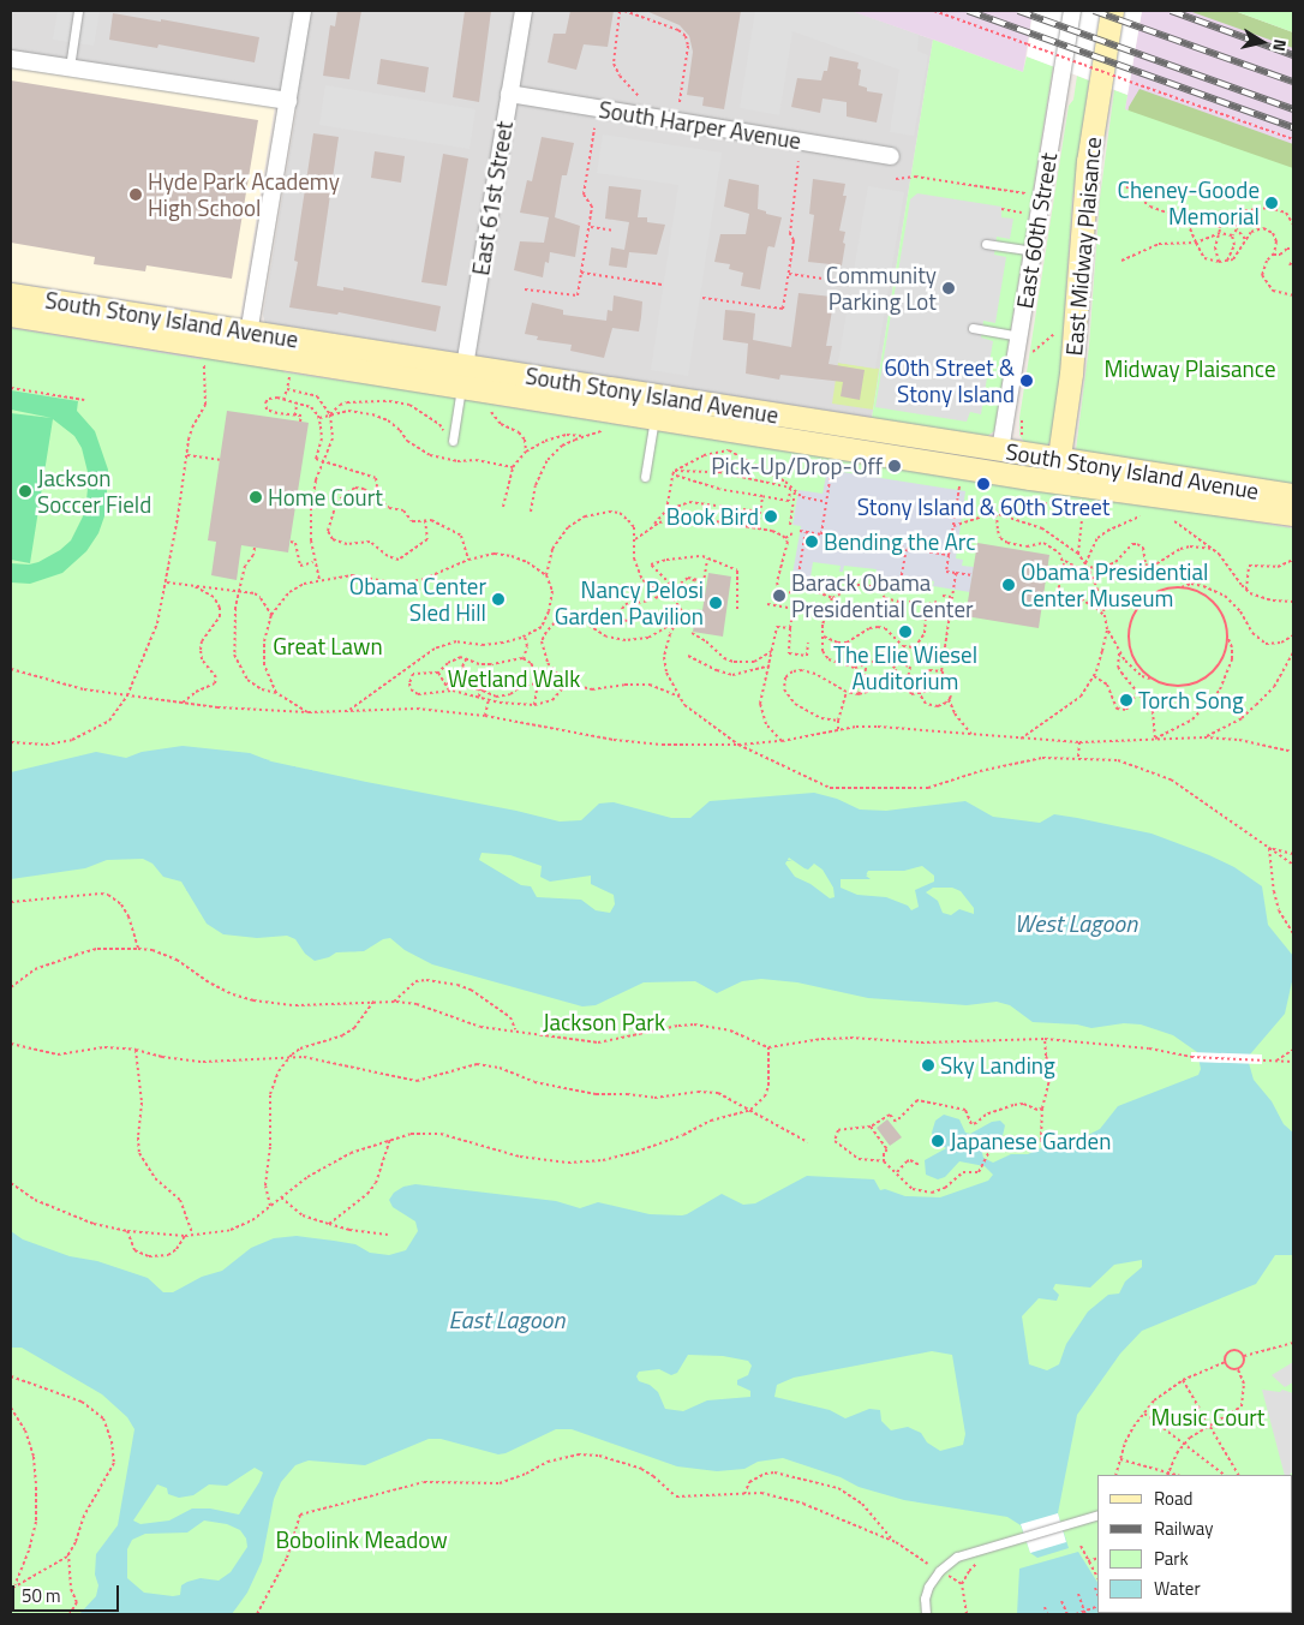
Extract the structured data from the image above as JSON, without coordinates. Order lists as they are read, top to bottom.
{
  "streets": {
    "main road": ["East Midway Plaisance", "South Stony Island Avenue"],
    "street": ["South Harper Avenue", "East 61st Street", "East 60th Street"]
  },
  "crossings": [
    ["South Harper Avenue", "East 61st Street"],
    ["East 61st Street", "South Stony Island Avenue"],
    ["East 60th Street", "South Stony Island Avenue"],
    ["East Midway Plaisance", "South Stony Island Avenue"]
  ],
  "water": ["West Lagoon", "East Lagoon"],
  "parks": [
    "Midway Plaisance",
    "Great Lawn",
    "Wetland Walk",
    "Jackson Park",
    "Music Court",
    "Bobolink Meadow"
  ],
  "places": [
    "Hyde Park Academy High School",
    "Cheney-Goode Memorial",
    "Community Parking Lot",
    "60th Street & Stony Island",
    "Pick-Up/Drop-Off",
    "Stony Island & 60th Street",
    "Jackson Soccer Field",
    "Home Court",
    "Book Bird",
    "Bending the Arc",
    "Obama Presidential Center Museum",
    "Barack Obama Presidential Center",
    "Obama Center Sled Hill",
    "Nancy Pelosi Garden Pavilion",
    "The Elie Wiesel Auditorium",
    "Torch Song",
    "Sky Landing",
    "Japanese Garden"
  ],
  "legend": [
    "Road",
    "Railway",
    "Park",
    "Water"
  ],
  "scale_bar": "50 m",
  "north": "right"
}
